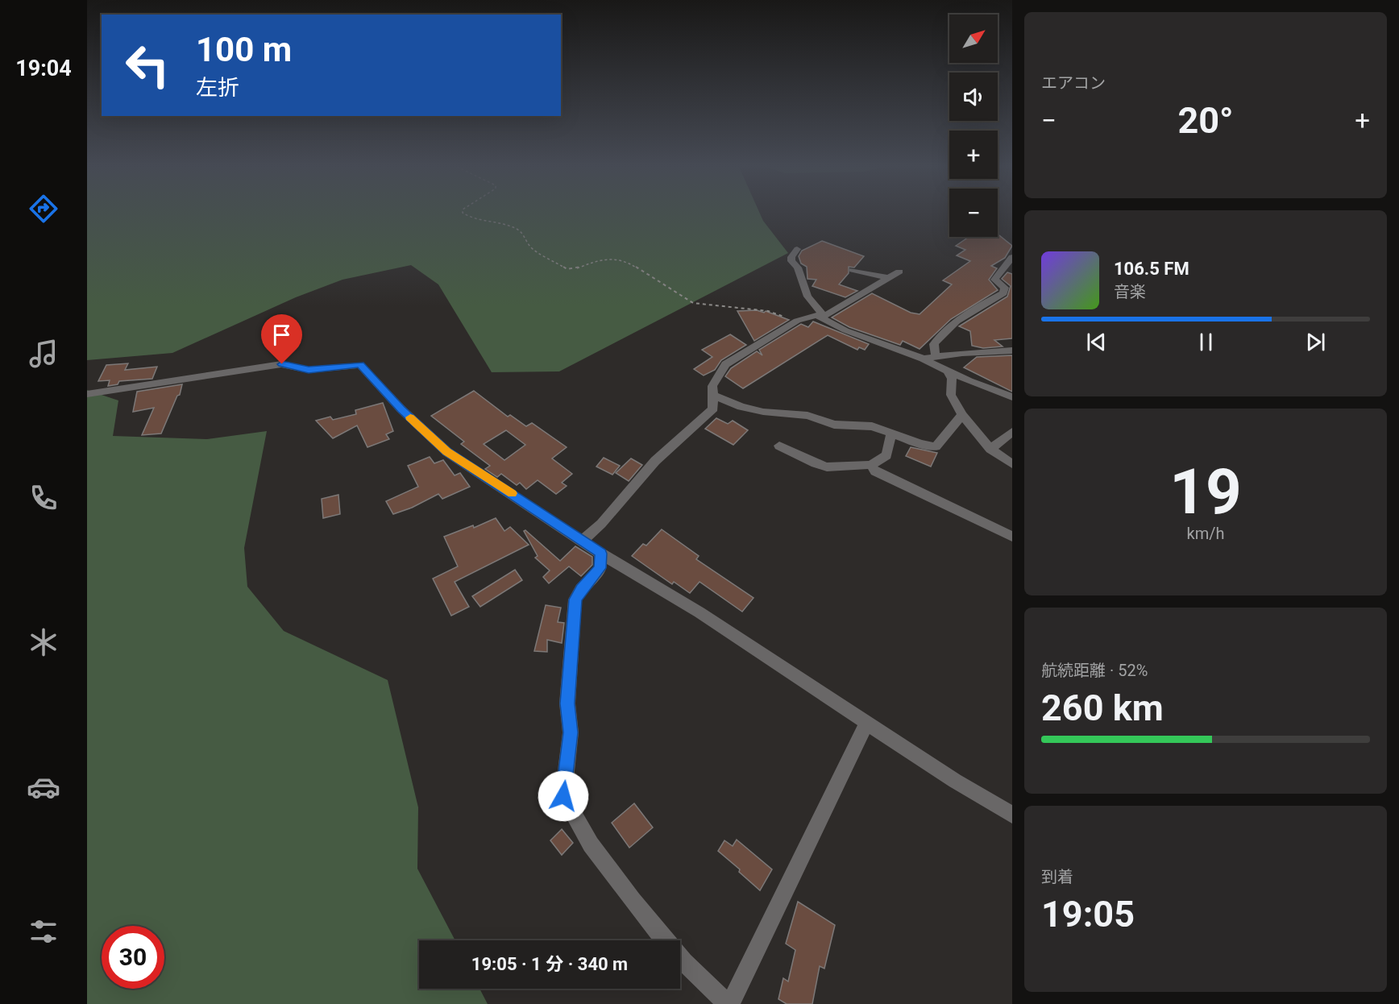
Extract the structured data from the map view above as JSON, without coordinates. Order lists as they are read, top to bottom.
{
  "north": "top right",
  "page": {
    "tabs": "19:04",
    "tile": [
      "エアコン",
      ["19", "km/h"],
      ["航続距離 · 52%", "260 km"],
      ["到着", "19:05"]
    ],
    "map_buttons": ["+", "−"],
    "turn": ["100 m", "左折"],
    "heat": ["−", "20°", "+"],
    "song": ["106.5 FM", "音楽"],
    "limit": "30",
    "trip": "19:05 · 1 分 · 340 m"
  }
}
